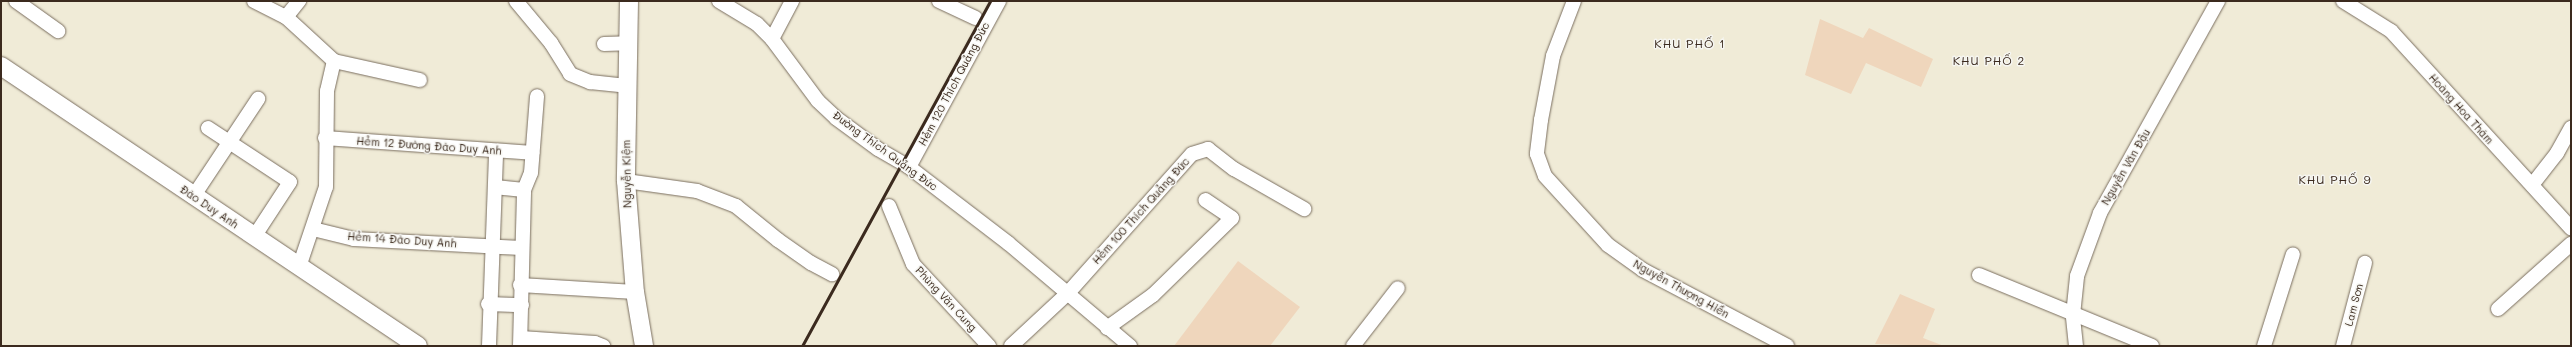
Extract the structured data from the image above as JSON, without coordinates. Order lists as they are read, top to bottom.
{
  "streets": {
    "main road": ["Nguyễn Kiệm", "Đào Duy Anh"],
    "street": [
      "Hẻm 120 Thích Quảng Đức",
      "Hoàng Hoa Thám",
      "Hẻm 12 Đường Đào Duy Anh",
      "Đường Thích Quảng Đức",
      "Nguyễn Văn Đậu",
      "Hẻm 100 Thích Quảng Đức",
      "Hẻm 14 Đào Duy Anh",
      "Nguyễn Thượng Hiền",
      "Phùng Văn Cung",
      "Lam Sơn"
    ]
  },
  "crossings": [
    ["Hẻm 120 Thích Quảng Đức", "Đường Thích Quảng Đức"],
    ["Đường Thích Quảng Đức", "Hẻm 100 Thích Quảng Đức"]
  ],
  "districts": ["KHU PHỐ 1", "KHU PHỐ 2", "KHU PHỐ 9"]
}
